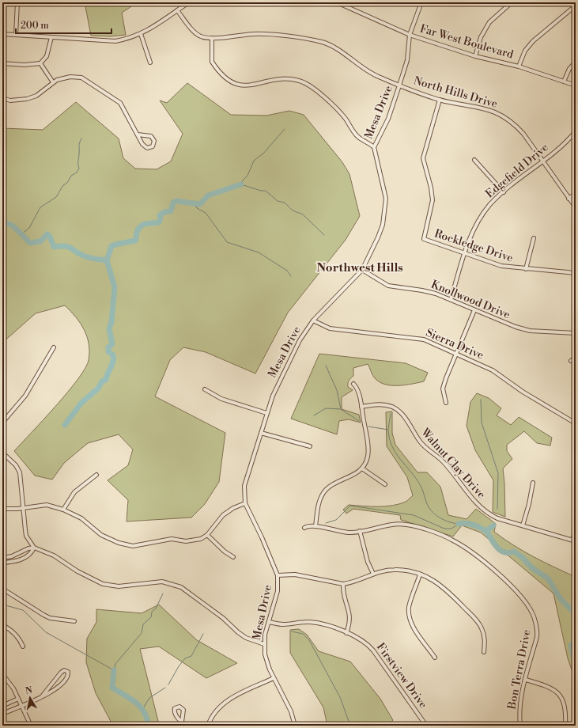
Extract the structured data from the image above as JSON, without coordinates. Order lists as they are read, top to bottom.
{
  "streets": {
    "street": [
      "Far West Boulevard",
      "North Hills Drive",
      "Mesa Drive",
      "Edgefield Drive",
      "Rockledge Drive",
      "Knollwood Drive",
      "Sierra Drive",
      "Walnut Clay Drive",
      "Bon Terra Drive",
      "Firstview Drive"
    ]
  },
  "crossings": [
    ["Far West Boulevard", "Mesa Drive"],
    ["North Hills Drive", "Mesa Drive"],
    ["North Hills Drive", "Edgefield Drive"],
    ["North Hills Drive", "Rockledge Drive"],
    ["Mesa Drive", "Knollwood Drive"],
    ["Mesa Drive", "Sierra Drive"],
    ["Mesa Drive", "Firstview Drive"],
    ["Edgefield Drive", "Rockledge Drive"],
    ["Edgefield Drive", "Knollwood Drive"]
  ],
  "districts": ["Northwest Hills"],
  "scale_bar": "200 m",
  "north": "top"
}
